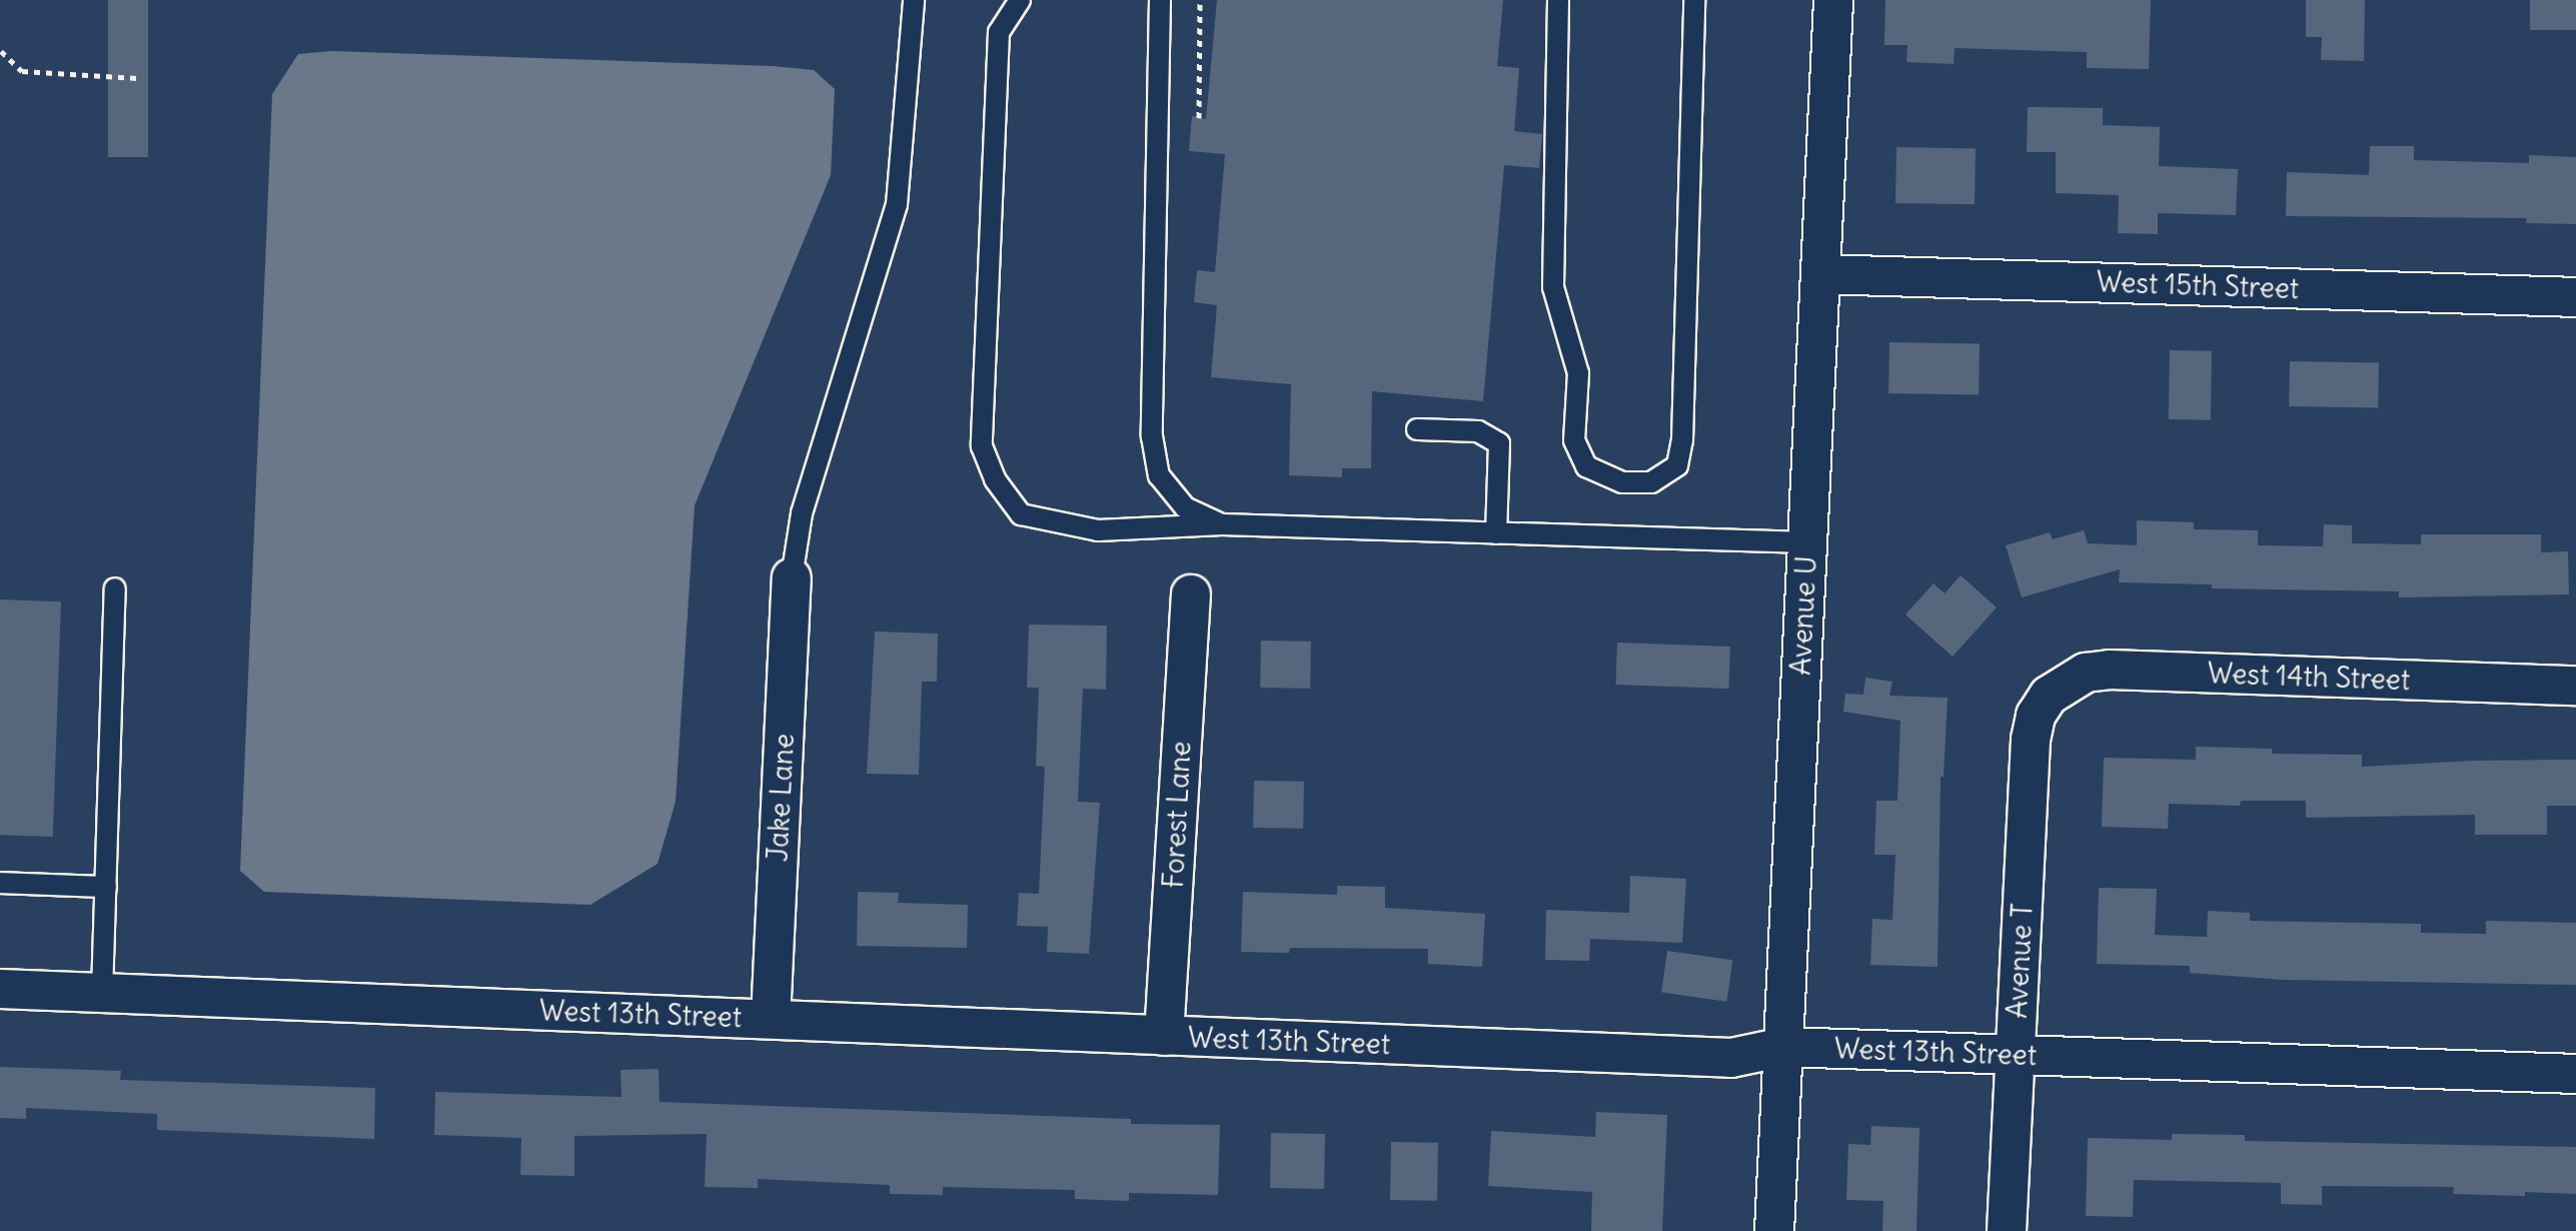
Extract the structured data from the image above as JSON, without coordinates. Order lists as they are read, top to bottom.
{
  "streets": {
    "street": [
      "West 15th Street",
      "Avenue U",
      "West 14th Street",
      "Jake Lane",
      "Forest Lane",
      "Avenue T",
      "West 13th Street"
    ]
  },
  "crossings": [
    ["West 15th Street", "Avenue U"],
    ["Avenue U", "West 13th Street"],
    ["West 14th Street", "Avenue T"],
    ["Jake Lane", "West 13th Street"],
    ["Forest Lane", "West 13th Street"],
    ["Avenue T", "West 13th Street"]
  ]
}
